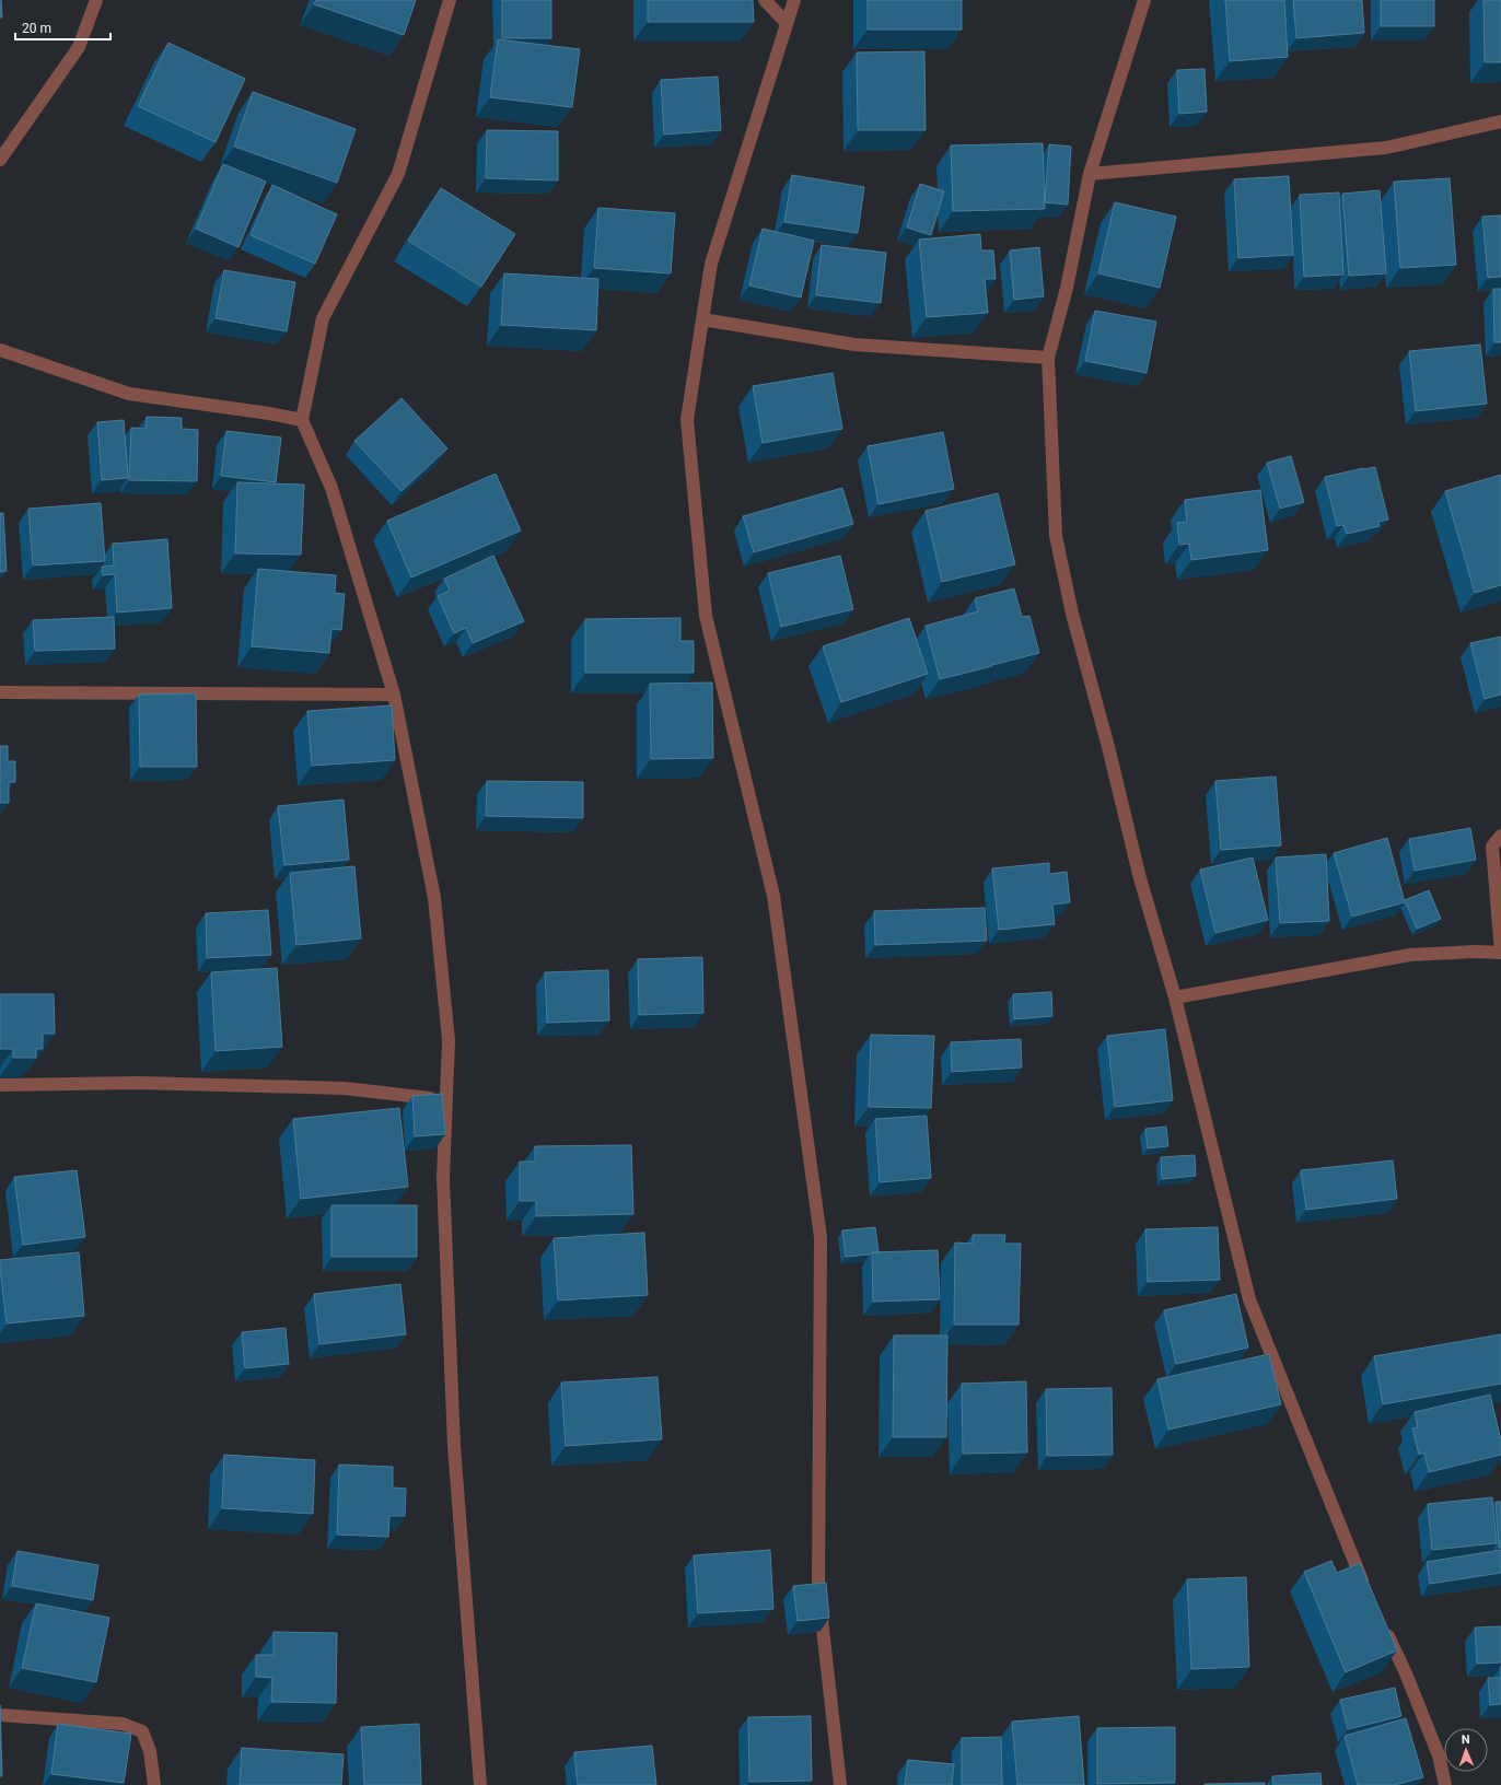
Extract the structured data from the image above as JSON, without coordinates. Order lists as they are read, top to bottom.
{
  "scale_bar": "20 m",
  "north": "top"
}
